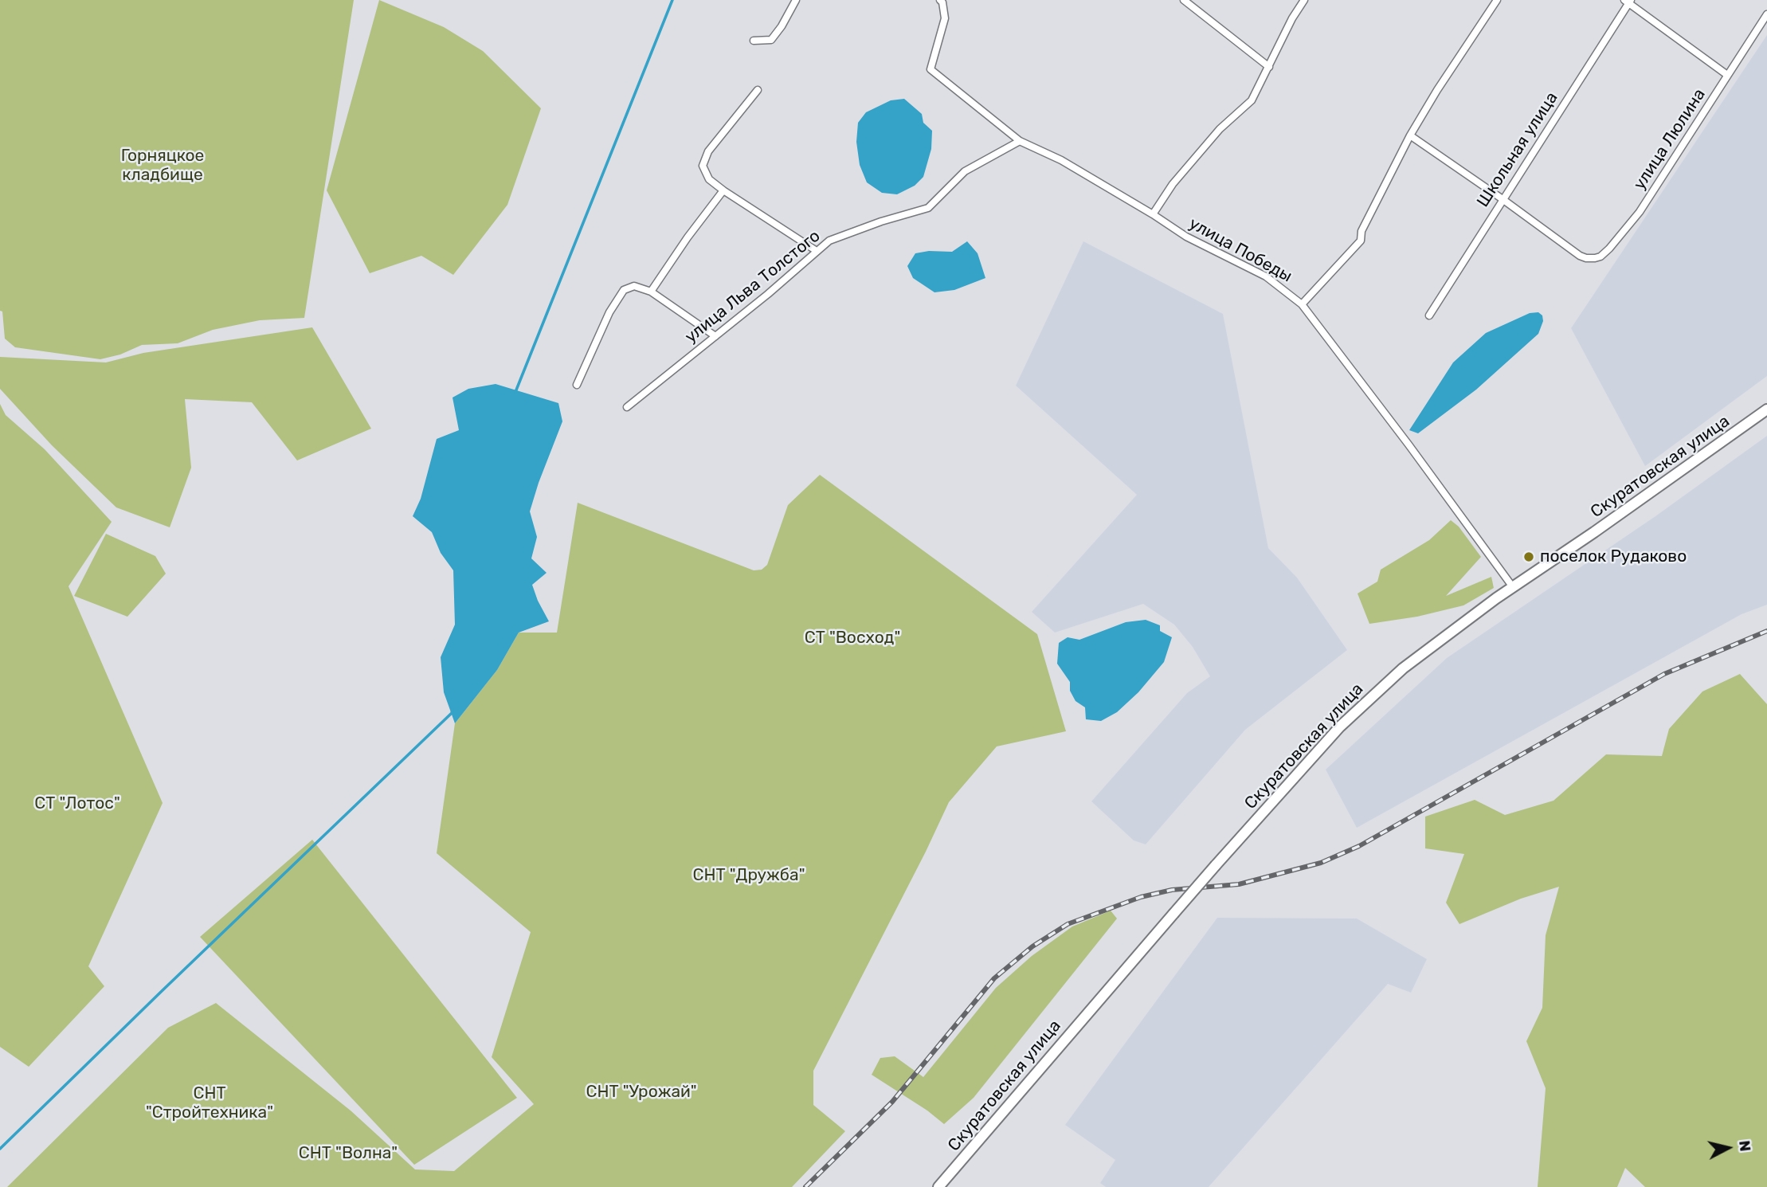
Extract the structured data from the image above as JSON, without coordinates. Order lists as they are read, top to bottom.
{
  "streets": {
    "street": [
      "улица Люлина",
      "Школьная улица",
      "улица Победы",
      "улица Льва Толстого",
      "Скуратовская улица"
    ]
  },
  "crossings": [
    ["улица Люлина", "Школьная улица"],
    ["улица Победы", "улица Льва Толстого"],
    ["улица Победы", "Скуратовская улица"]
  ],
  "parks": [
    "Горняцкое кладбище",
    "СТ \"Восход\"",
    "СТ \"Лотос\"",
    "СНТ \"Дружба\"",
    "СНТ \"Урожай\"",
    "СНТ \"Стройтехника\"",
    "СНТ \"Волна\""
  ],
  "places": ["поселок Рудаково"],
  "north": "right"
}
